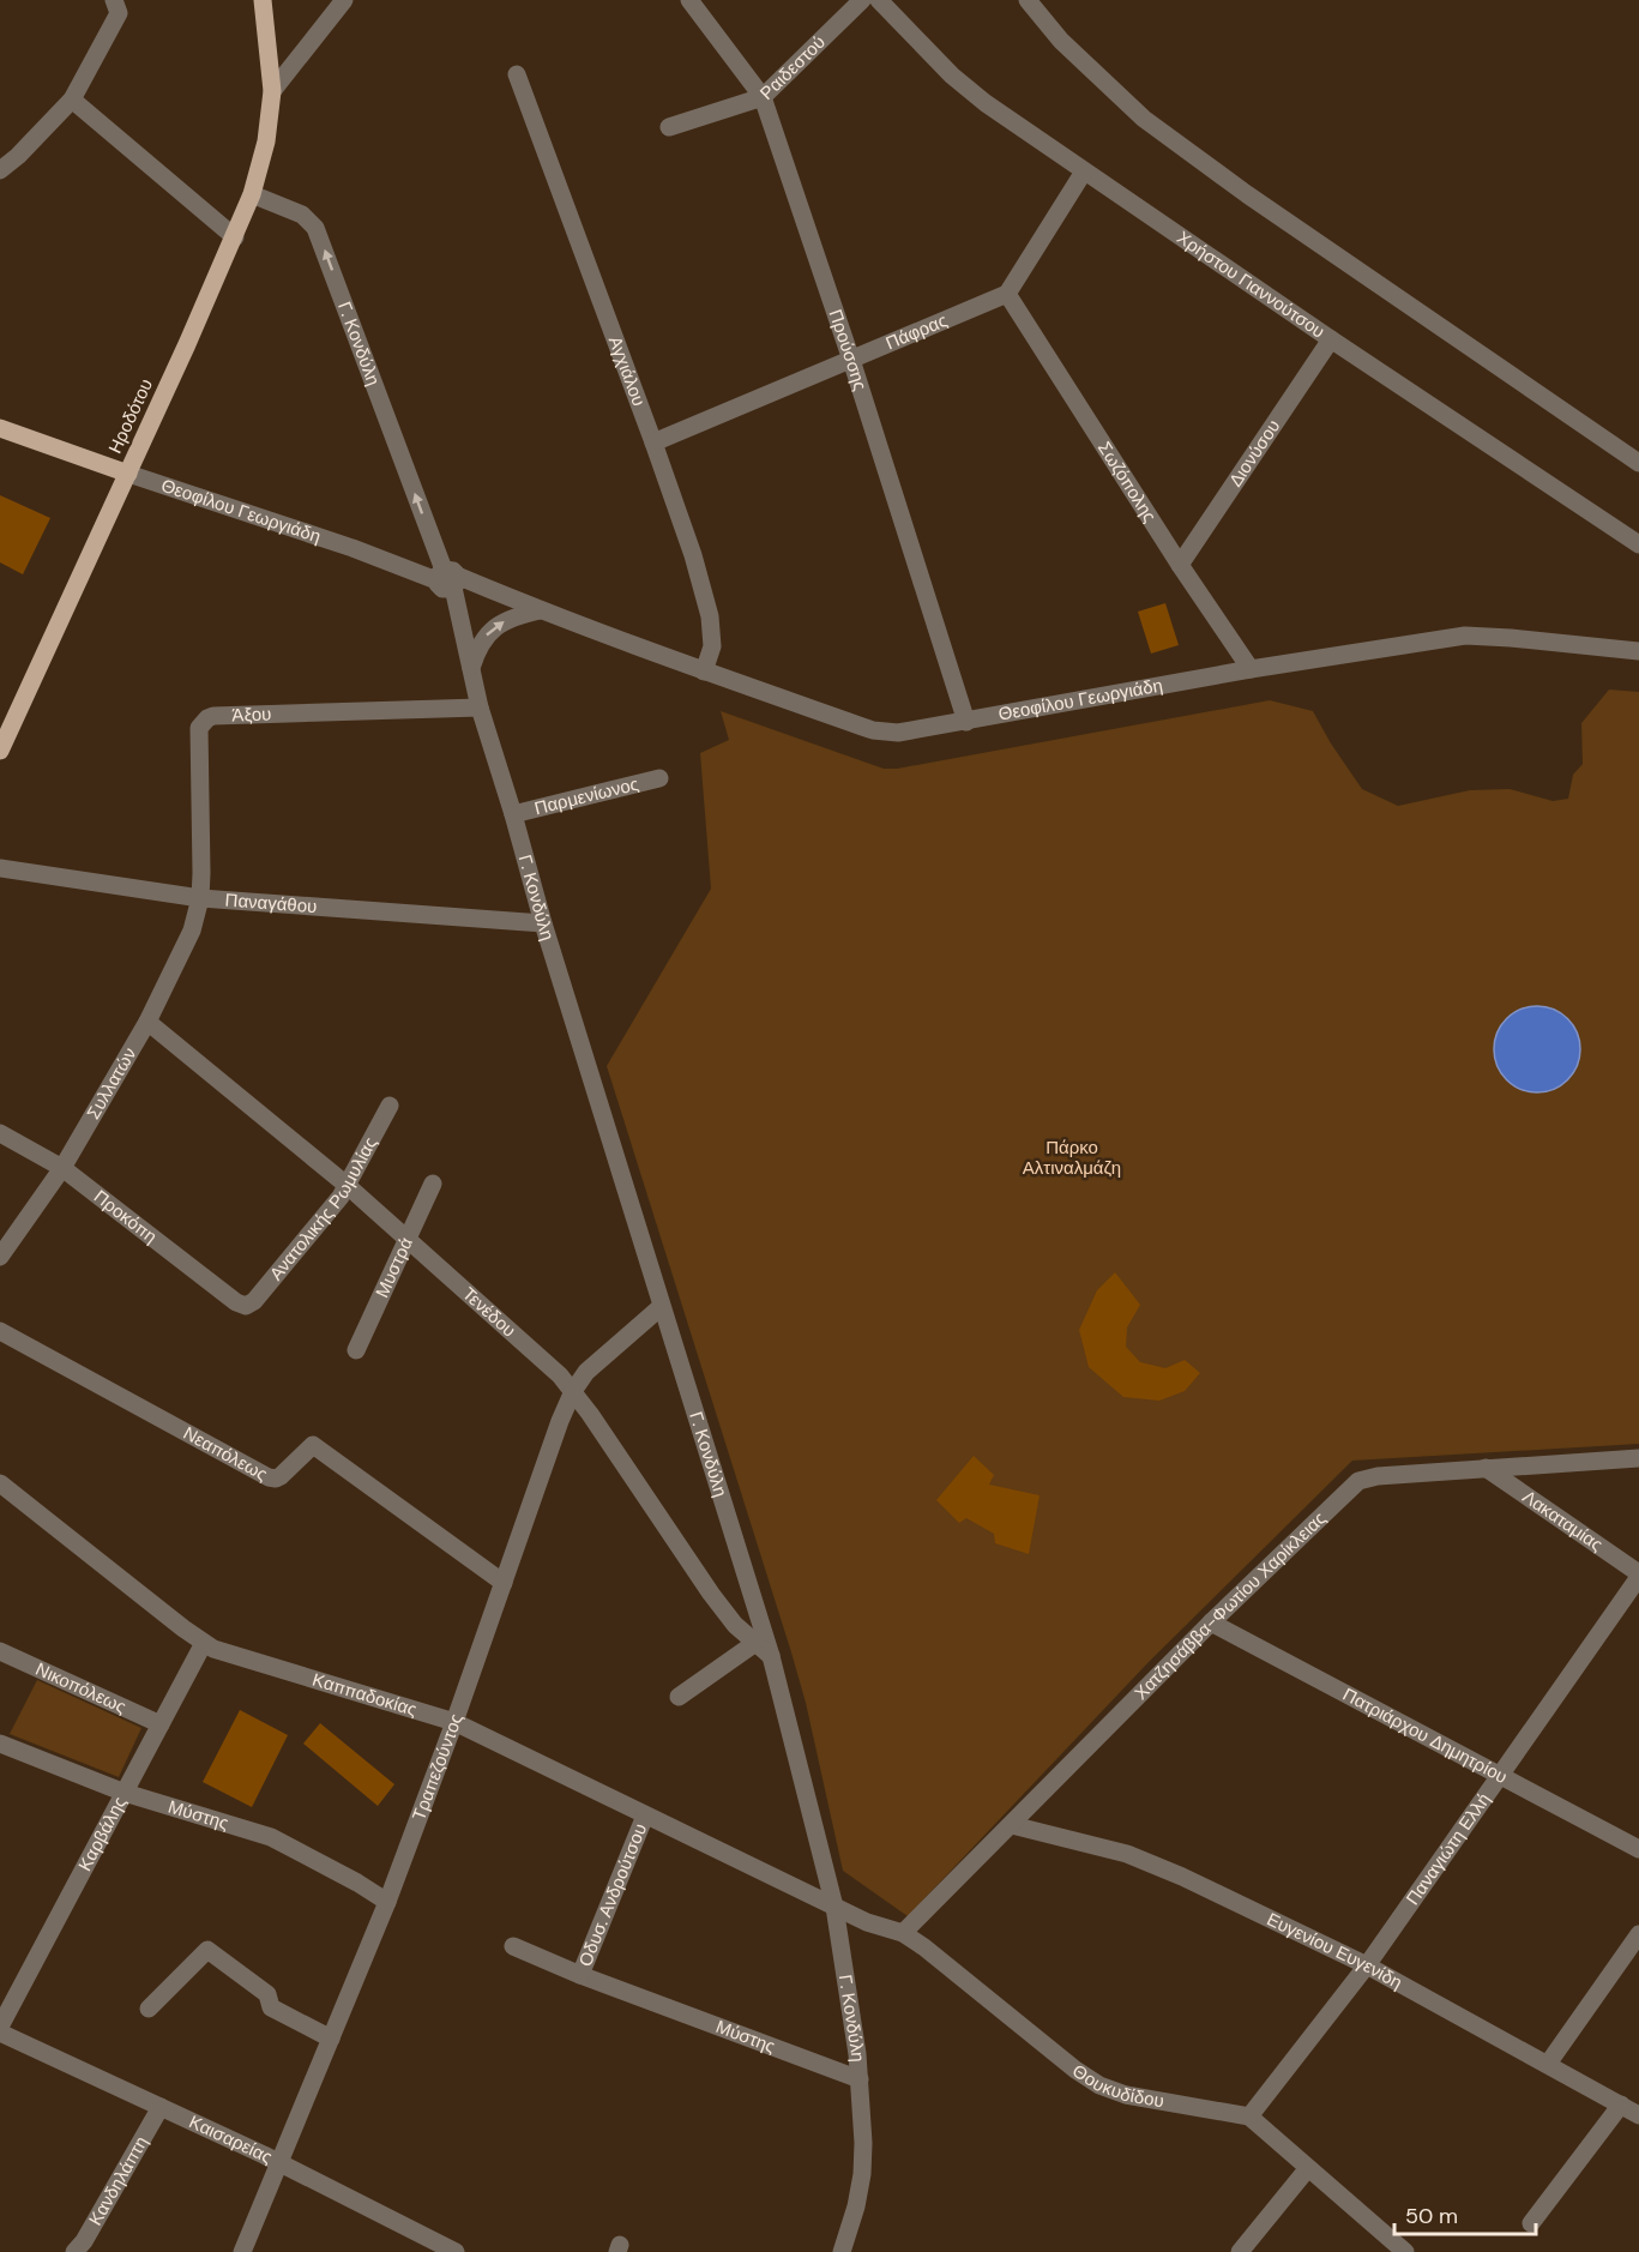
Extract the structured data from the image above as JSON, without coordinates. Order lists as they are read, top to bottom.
{
  "streets": {
    "main road": ["Ηροδότου"],
    "street": [
      "Ραιδεστού",
      "Χρήστου Γιαννούτσου",
      "Πάφρας",
      "Γ. Κονδύλη",
      "Προύσσης",
      "Αγχιάλου",
      "Διονύσου",
      "Σωζόπολης",
      "Θεοφίλου Γεωργιάδη",
      "Άξου",
      "Παρμενίωνος",
      "Παναγάθου",
      "Συλλατών",
      "Ανατολικής Ρωμυλίας",
      "Προκόπη",
      "Μυστρά",
      "Τενέδου",
      "Νεαπόλεως",
      "Λακαταμίας",
      "Χατζησάββα-Φωτίου Χαρίκλειας",
      "Νικοπόλεως",
      "Καππαδοκίας",
      "Πατριάρχου Δημητρίου",
      "Τραπεζούντος",
      "Μύστης",
      "Καρβάλης",
      "Παναγιώτη Ελλή",
      "Οδυσ. Ανδρούτσου",
      "Ευγενίου Ευγενίδη",
      "Θουκυδίδου",
      "Καισαρείας",
      "Κανδηλάπτη"
    ]
  },
  "crossings": [
    ["Ραιδεστού", "Προύσσης"],
    ["Χρήστου Γιαννούτσου", "Διονύσου"],
    ["Πάφρας", "Προύσσης"],
    ["Πάφρας", "Αγχιάλου"],
    ["Πάφρας", "Σωζόπολης"],
    ["Γ. Κονδύλη", "Ηροδότου"],
    ["Γ. Κονδύλη", "Θεοφίλου Γεωργιάδη"],
    ["Γ. Κονδύλη", "Άξου"],
    ["Γ. Κονδύλη", "Παρμενίωνος"],
    ["Γ. Κονδύλη", "Παναγάθου"],
    ["Γ. Κονδύλη", "Τενέδου"],
    ["Γ. Κονδύλη", "Καππαδοκίας"],
    ["Γ. Κονδύλη", "Τραπεζούντος"],
    ["Γ. Κονδύλη", "Μύστης"],
    ["Γ. Κονδύλη", "Θουκυδίδου"],
    ["Προύσσης", "Θεοφίλου Γεωργιάδη"],
    ["Αγχιάλου", "Θεοφίλου Γεωργιάδη"],
    ["Ηροδότου", "Θεοφίλου Γεωργιάδη"],
    ["Διονύσου", "Σωζόπολης"],
    ["Σωζόπολης", "Θεοφίλου Γεωργιάδη"],
    ["Άξου", "Παναγάθου"],
    ["Άξου", "Συλλατών"],
    ["Παναγάθου", "Συλλατών"],
    ["Συλλατών", "Προκόπη"],
    ["Συλλατών", "Τενέδου"],
    ["Ανατολικής Ρωμυλίας", "Προκόπη"],
    ["Ανατολικής Ρωμυλίας", "Τενέδου"],
    ["Μυστρά", "Τενέδου"],
    ["Τενέδου", "Τραπεζούντος"],
    ["Νεαπόλεως", "Τραπεζούντος"],
    ["Λακαταμίας", "Χατζησάββα-Φωτίου Χαρίκλειας"],
    ["Λακαταμίας", "Παναγιώτη Ελλή"],
    ["Χατζησάββα-Φωτίου Χαρίκλειας", "Πατριάρχου Δημητρίου"],
    ["Χατζησάββα-Φωτίου Χαρίκλειας", "Ευγενίου Ευγενίδη"],
    ["Χατζησάββα-Φωτίου Χαρίκλειας", "Θουκυδίδου"],
    ["Νικοπόλεως", "Καρβάλης"],
    ["Καππαδοκίας", "Τραπεζούντος"],
    ["Καππαδοκίας", "Καρβάλης"],
    ["Καππαδοκίας", "Οδυσ. Ανδρούτσου"],
    ["Καππαδοκίας", "Θουκυδίδου"],
    ["Πατριάρχου Δημητρίου", "Παναγιώτη Ελλή"],
    ["Τραπεζούντος", "Μύστης"],
    ["Τραπεζούντος", "Καισαρείας"],
    ["Μύστης", "Καρβάλης"],
    ["Μύστης", "Οδυσ. Ανδρούτσου"],
    ["Παναγιώτη Ελλή", "Ευγενίου Ευγενίδη"],
    ["Παναγιώτη Ελλή", "Θουκυδίδου"],
    ["Καισαρείας", "Κανδηλάπτη"]
  ],
  "parks": ["Πάρκο Αλτιναλμάζη"],
  "scale_bar": "50 m"
}
